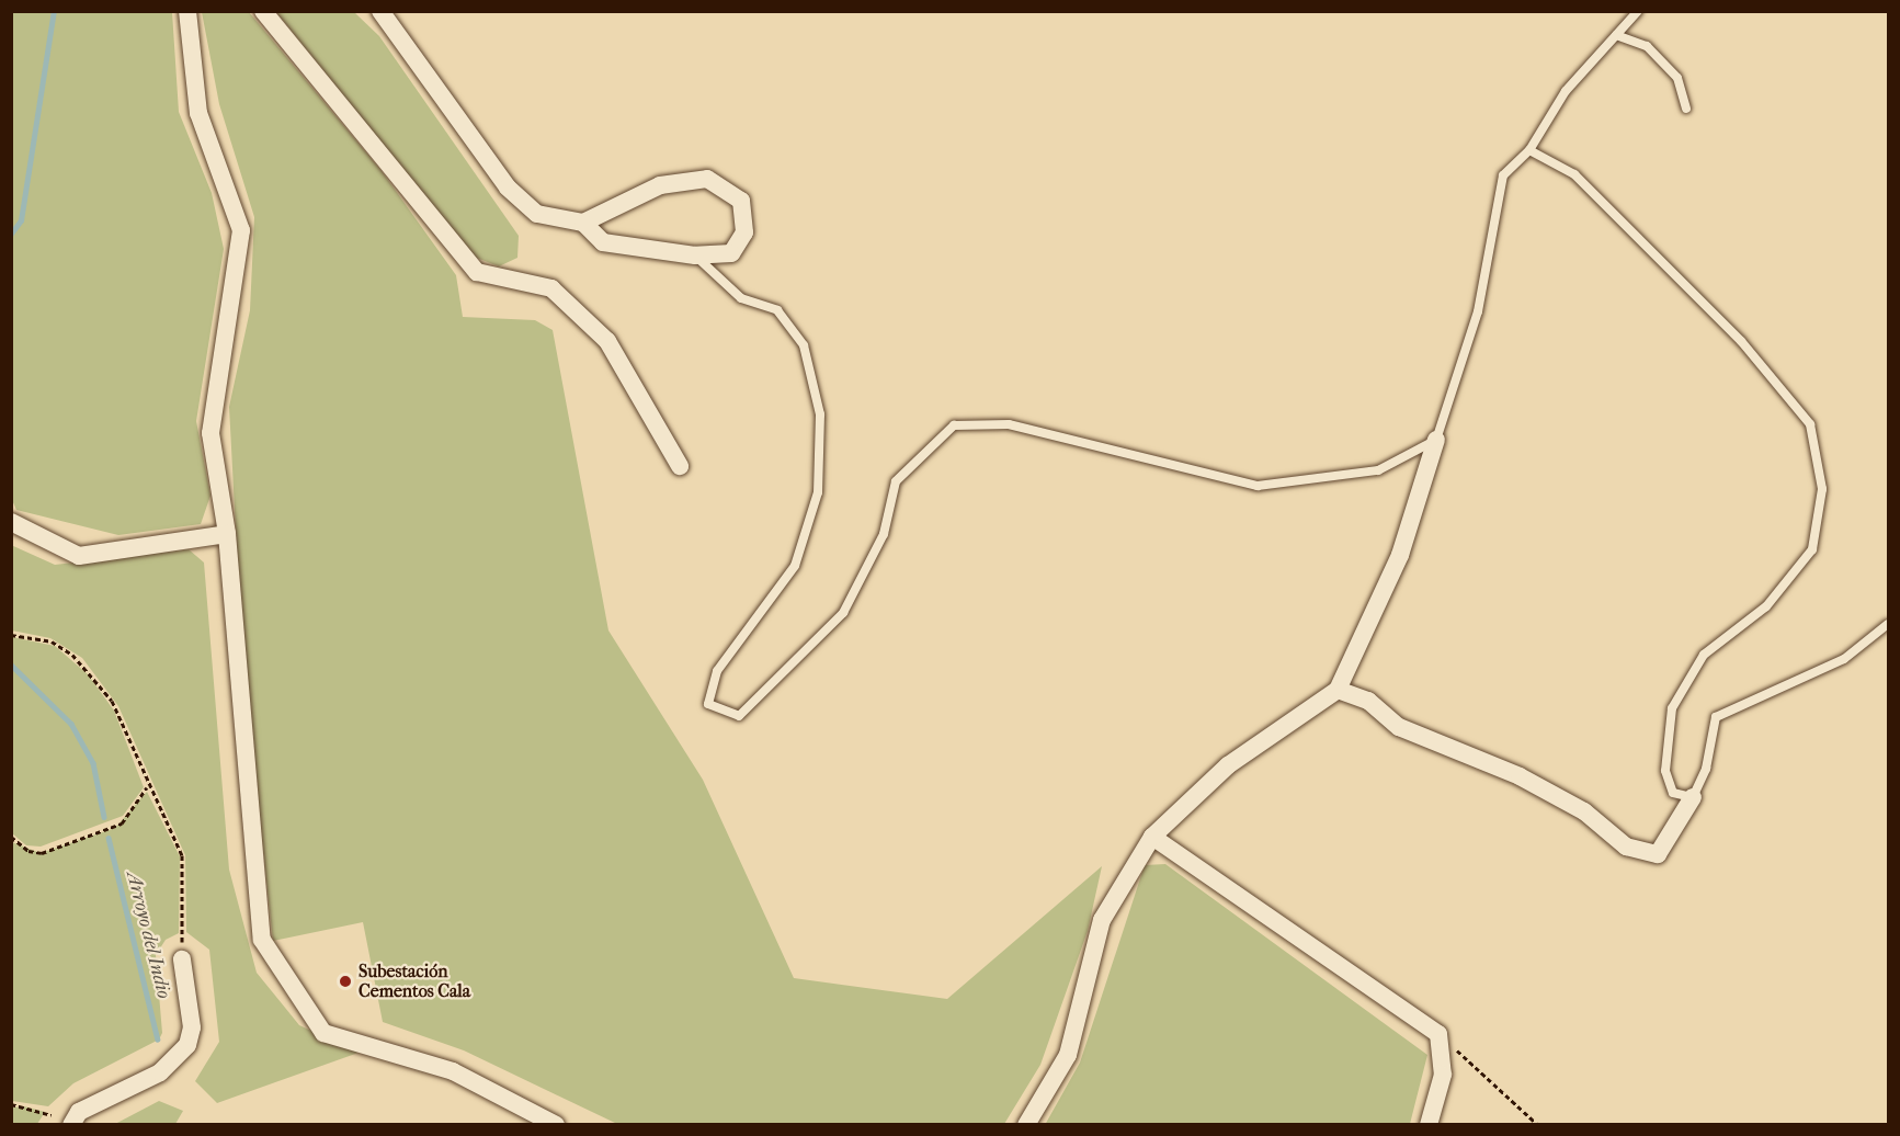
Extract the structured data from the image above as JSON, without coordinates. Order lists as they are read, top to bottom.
{
  "water": ["Arroyo del Indio"],
  "places": ["Subestación Cementos Cala"]
}
